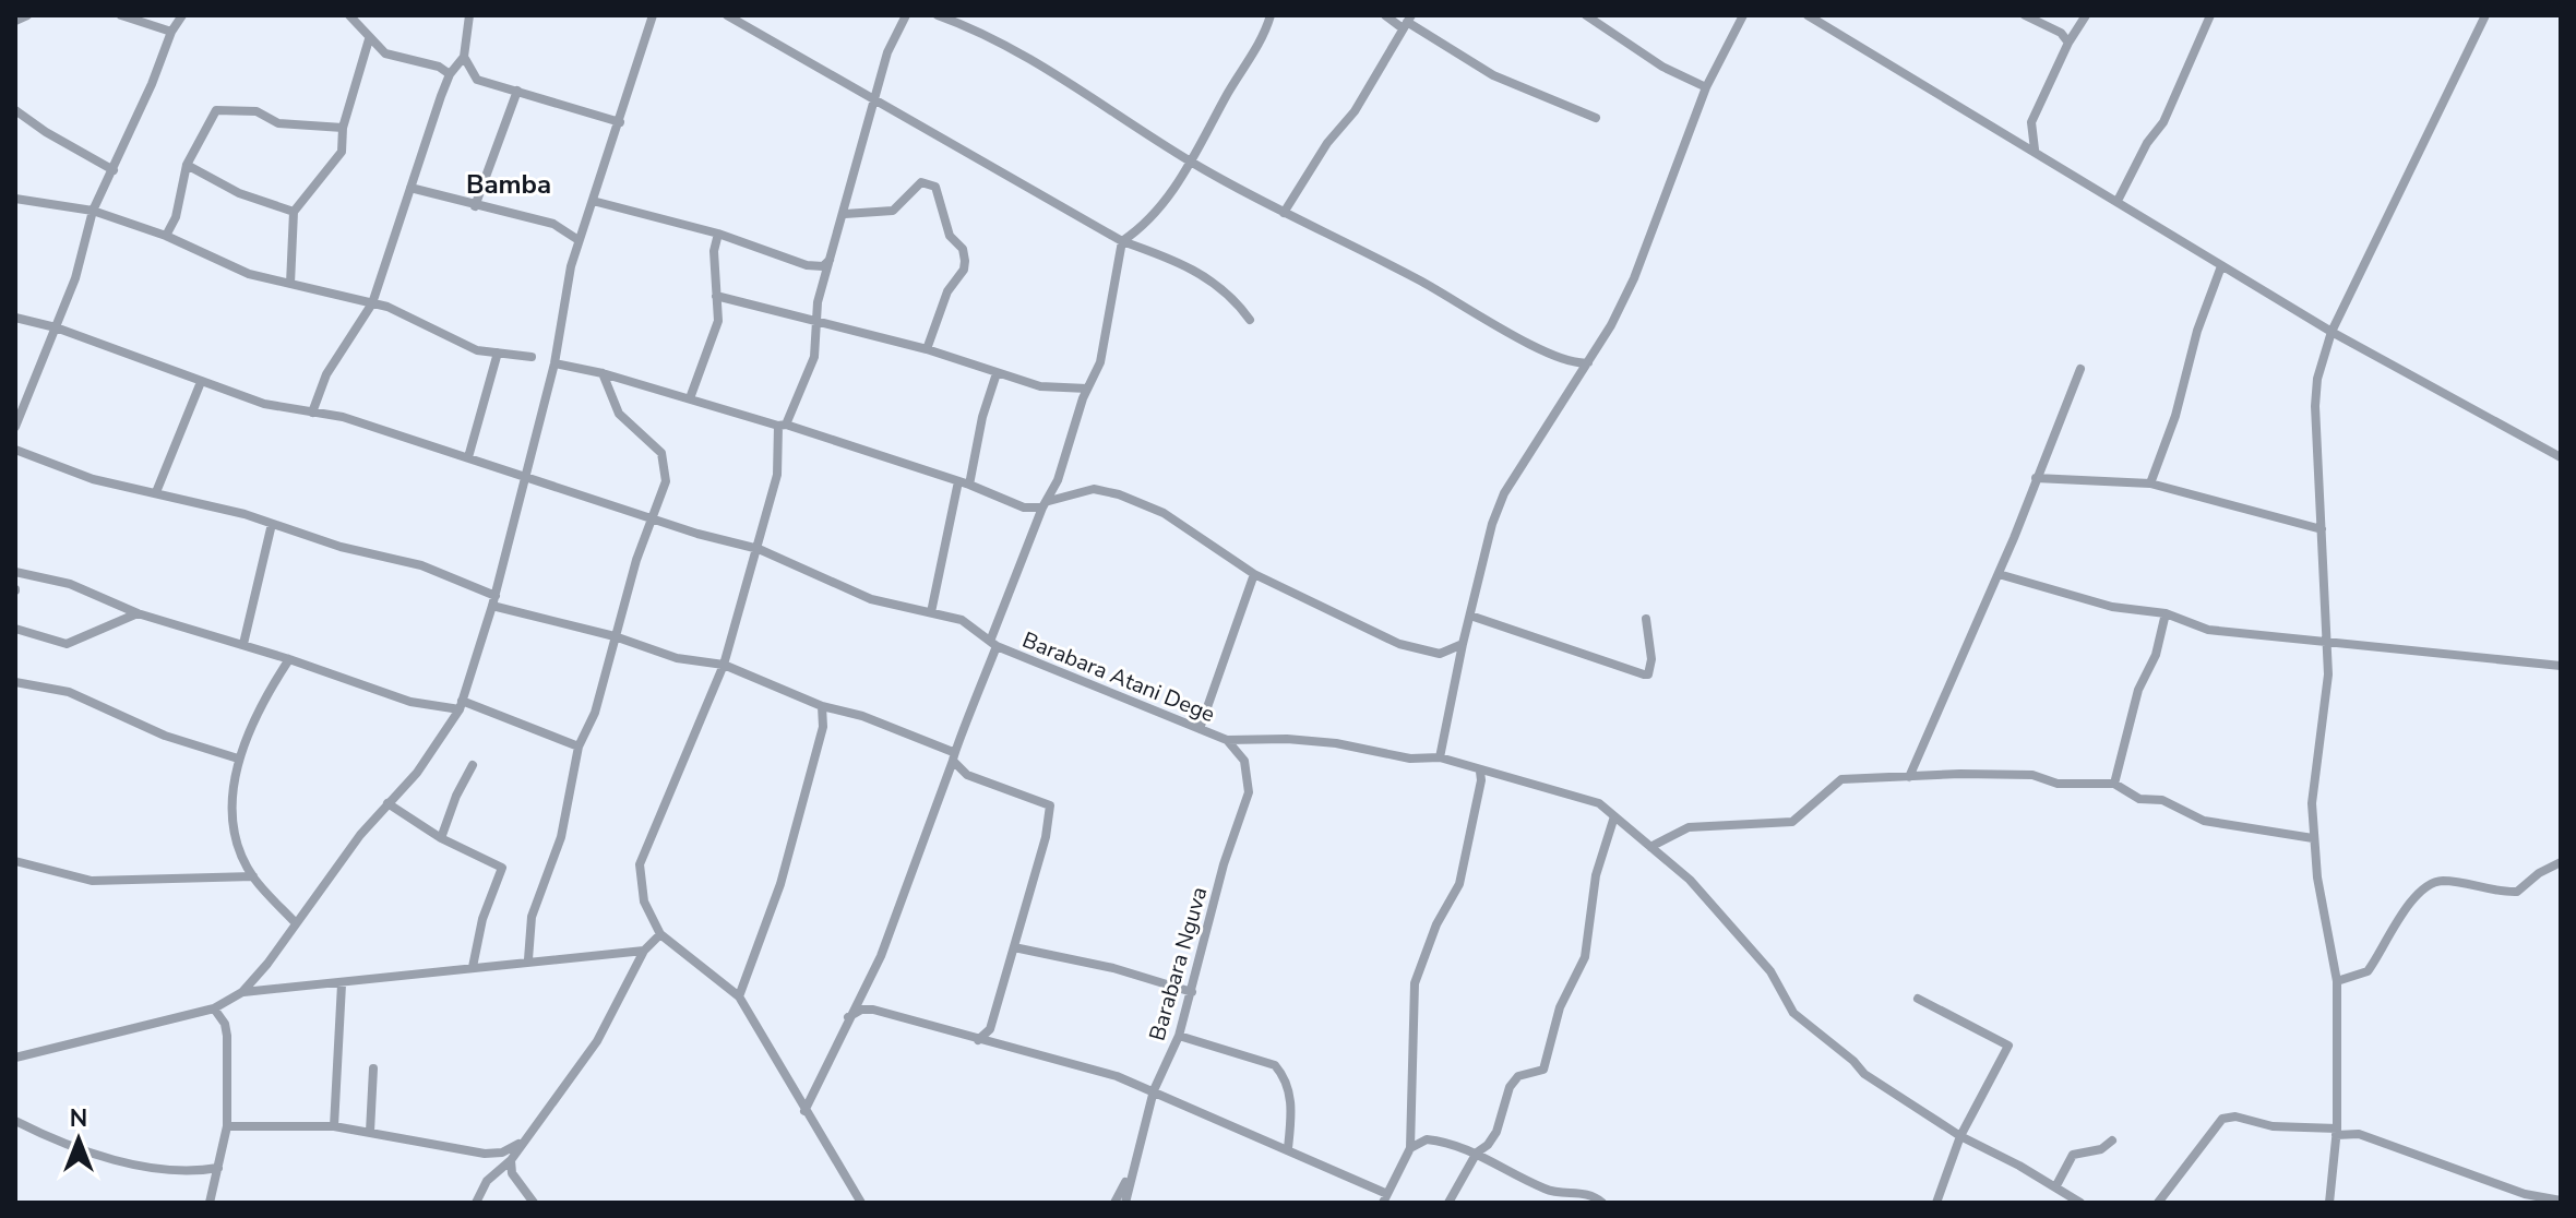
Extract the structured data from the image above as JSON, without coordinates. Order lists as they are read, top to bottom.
{
  "streets": {
    "street": ["Barabara Atani Dege", "Barabara Nguva"]
  },
  "crossings": [
    ["Barabara Atani Dege", "Barabara Nguva"]
  ],
  "districts": ["Bamba"],
  "north": "top"
}
